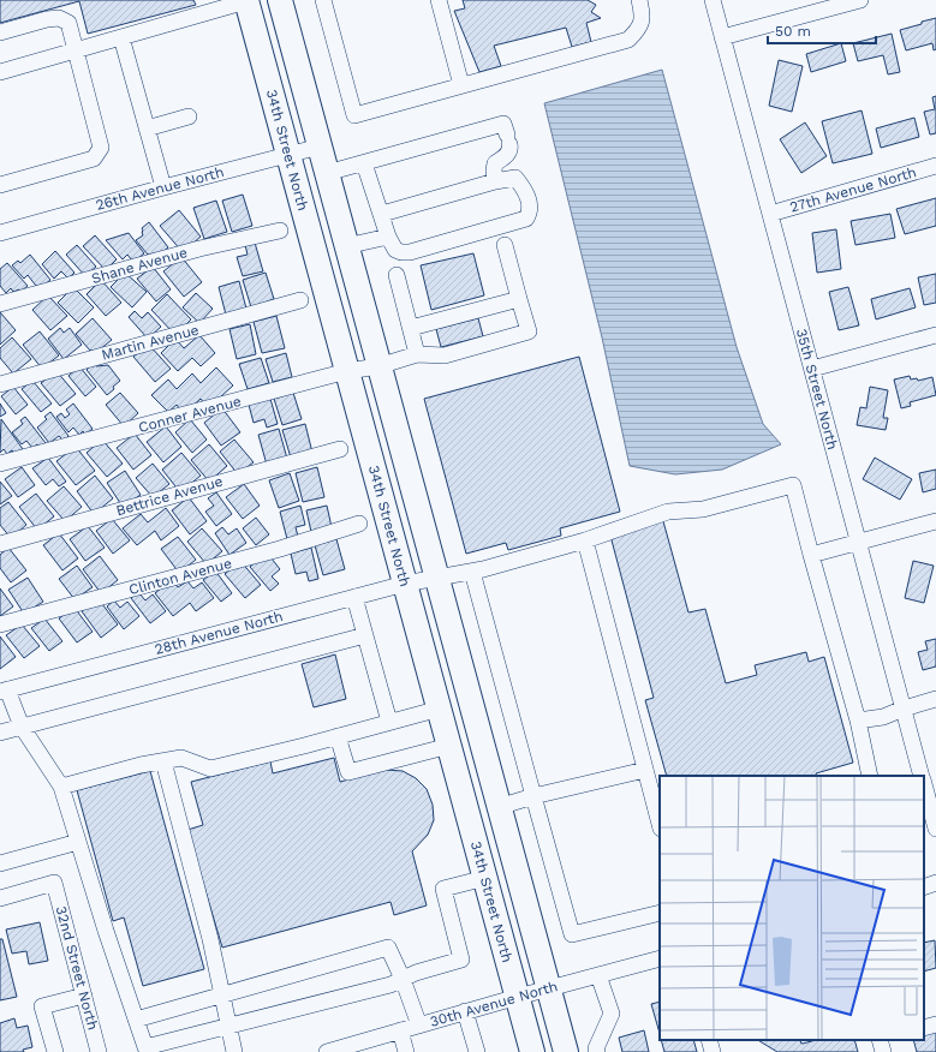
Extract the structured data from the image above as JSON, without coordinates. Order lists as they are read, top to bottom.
{
  "streets": {
    "highway": ["34th Street North"],
    "street": [
      "26th Avenue North",
      "27th Avenue North",
      "Shane Avenue",
      "Martin Avenue",
      "35th Street North",
      "Conner Avenue",
      "Bettrice Avenue",
      "Clinton Avenue",
      "28th Avenue North",
      "32nd Street North",
      "30th Avenue North"
    ]
  },
  "crossings": [
    ["34th Street North", "26th Avenue North"],
    ["34th Street North", "Conner Avenue"],
    ["34th Street North", "28th Avenue North"],
    ["34th Street North", "30th Avenue North"],
    ["27th Avenue North", "35th Street North"]
  ],
  "scale_bar": "50 m"
}
